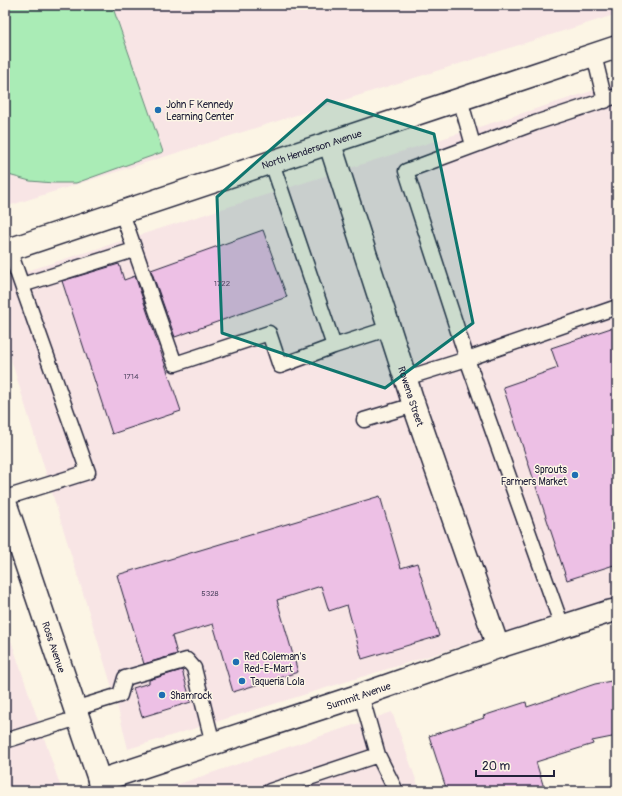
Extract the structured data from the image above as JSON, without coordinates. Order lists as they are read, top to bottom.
{
  "streets": {
    "street": [
      "North Henderson Avenue",
      "Rowena Street",
      "Ross Avenue",
      "Summit Avenue"
    ]
  },
  "crossings": [
    ["North Henderson Avenue", "Rowena Street"],
    ["Rowena Street", "Summit Avenue"],
    ["Ross Avenue", "Summit Avenue"]
  ],
  "places": [
    "John F Kennedy Learning Center",
    "Sprouts Farmers Market",
    "Red Coleman's Red-E-Mart",
    "Taqueria Lola",
    "Shamrock"
  ],
  "house_numbers": ["1722", "1714", "5328"],
  "scale_bar": "20 m"
}
